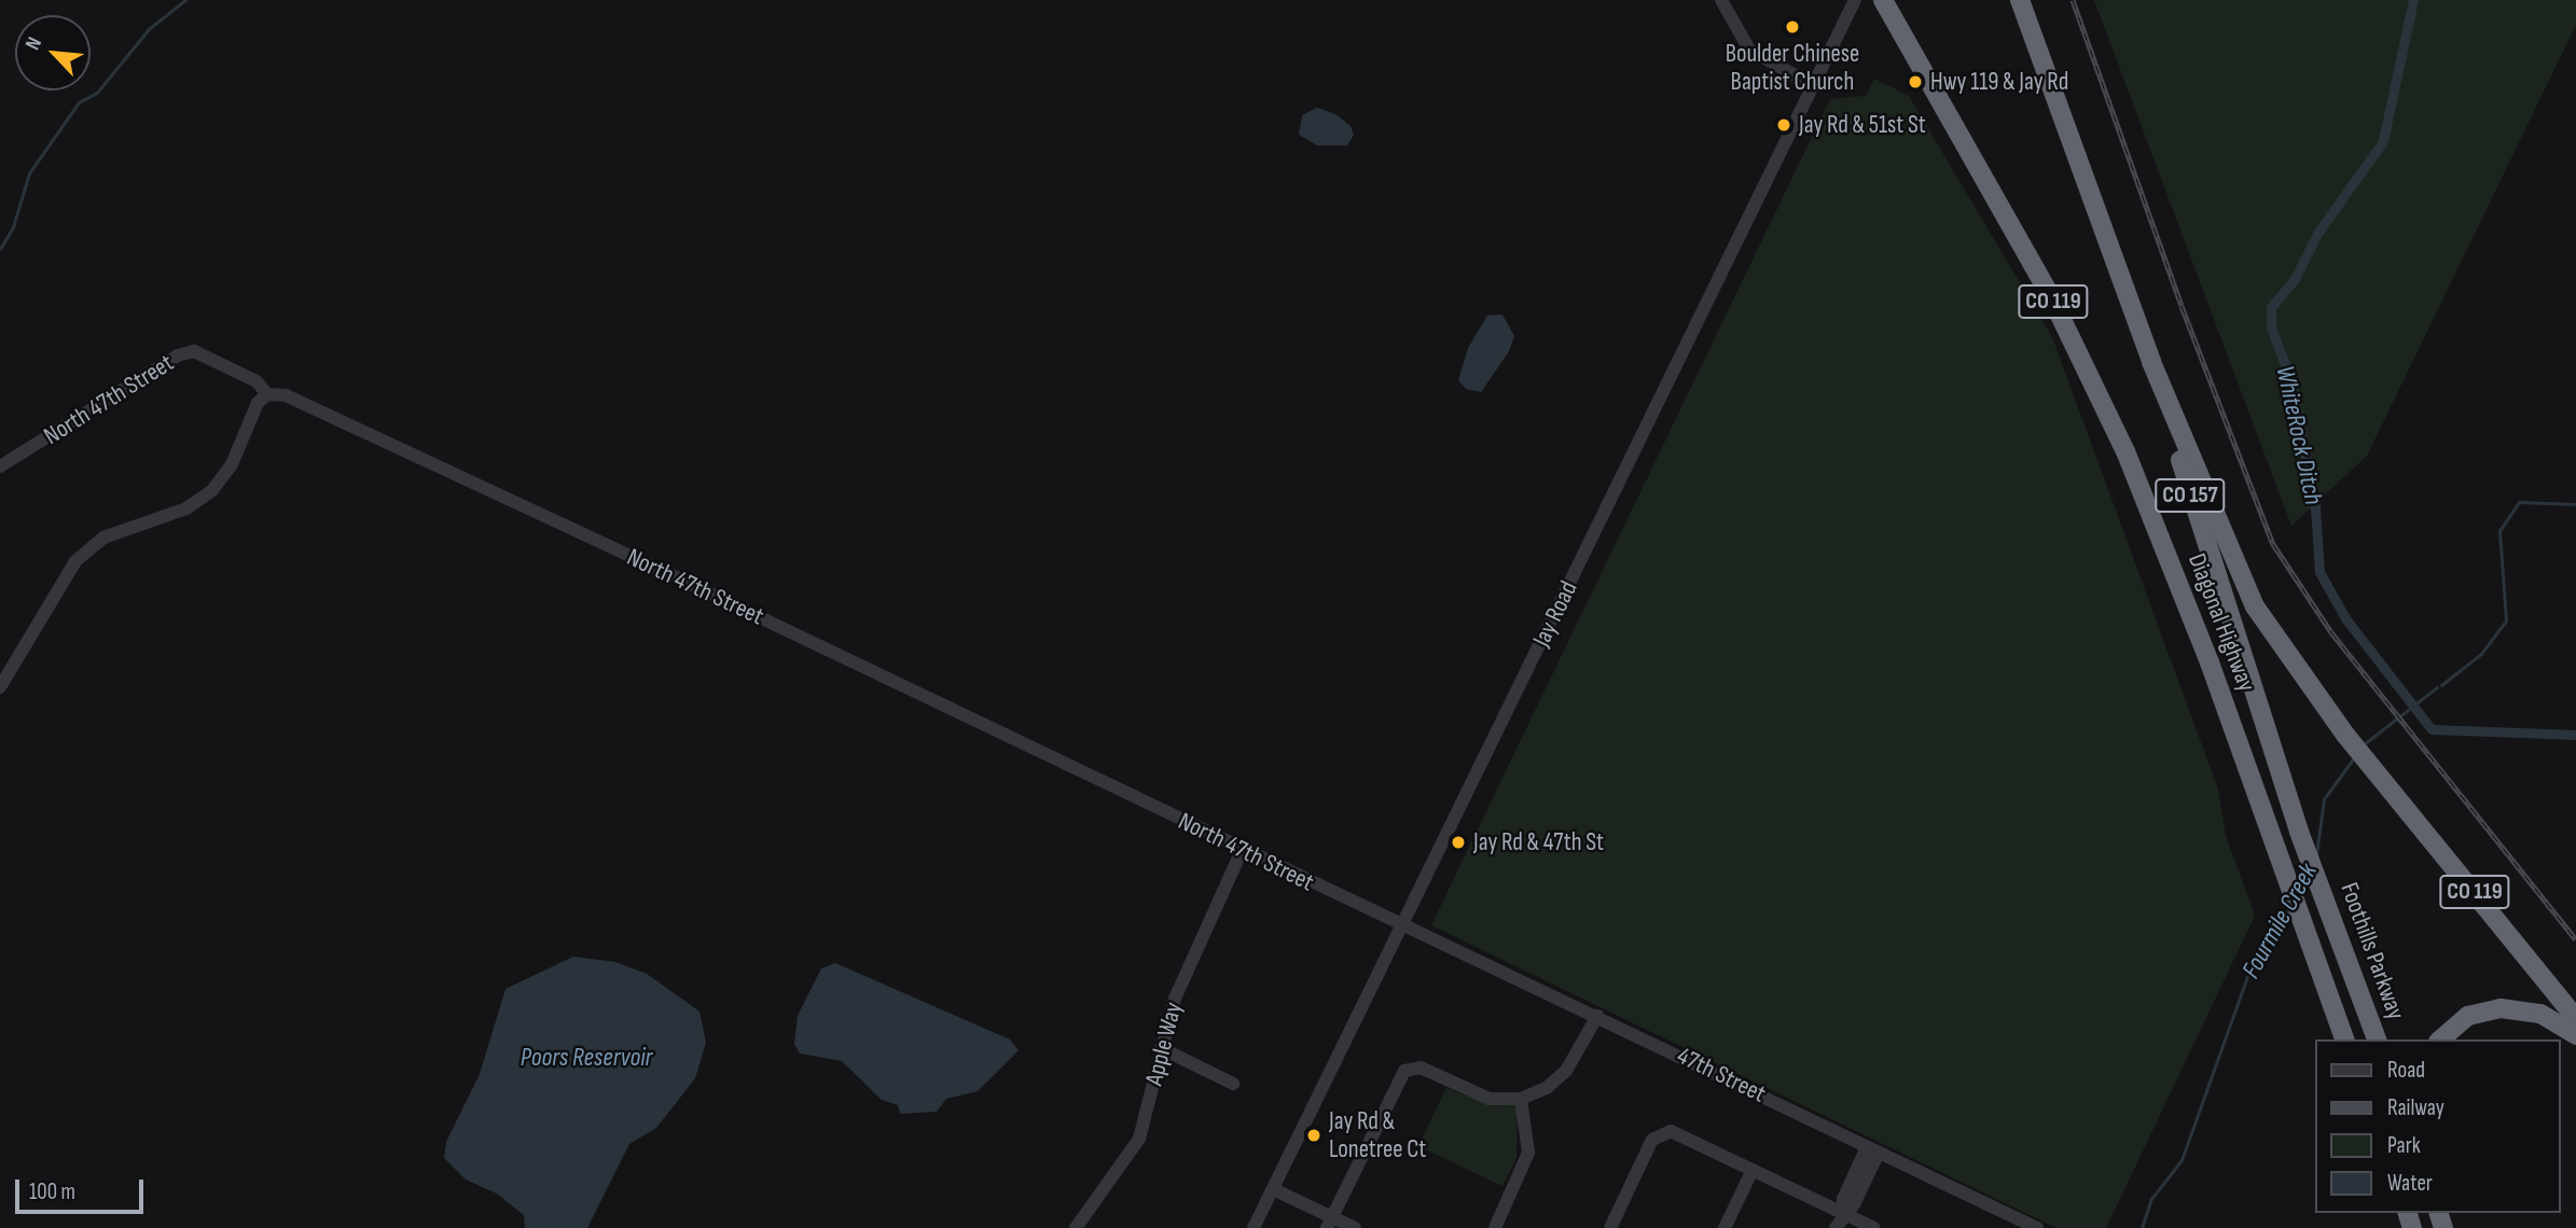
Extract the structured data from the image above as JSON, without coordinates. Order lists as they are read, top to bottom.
{
  "streets": {
    "highway": [
      "CO 119",
      "CO 157",
      "Diagonal Highway",
      "Foothills Parkway"
    ],
    "street": [
      "North 47th Street",
      "Jay Road",
      "Apple Way",
      "47th Street"
    ]
  },
  "crossings": [
    ["CO 119", "Foothills Parkway"],
    ["North 47th Street", "Jay Road"],
    ["North 47th Street", "Apple Way"],
    ["North 47th Street", "47th Street"],
    ["Jay Road", "47th Street"]
  ],
  "water": ["WhiteRock Ditch", "Fourmile Creek", "Poors Reservoir"],
  "places": [
    "Boulder Chinese Baptist Church",
    "Hwy 119 & Jay Rd",
    "Jay Rd & 51st St",
    "Jay Rd & 47th St",
    "Jay Rd & Lonetree Ct"
  ],
  "legend": [
    "Road",
    "Railway",
    "Park",
    "Water"
  ],
  "scale_bar": "100 m",
  "north": "top left"
}
